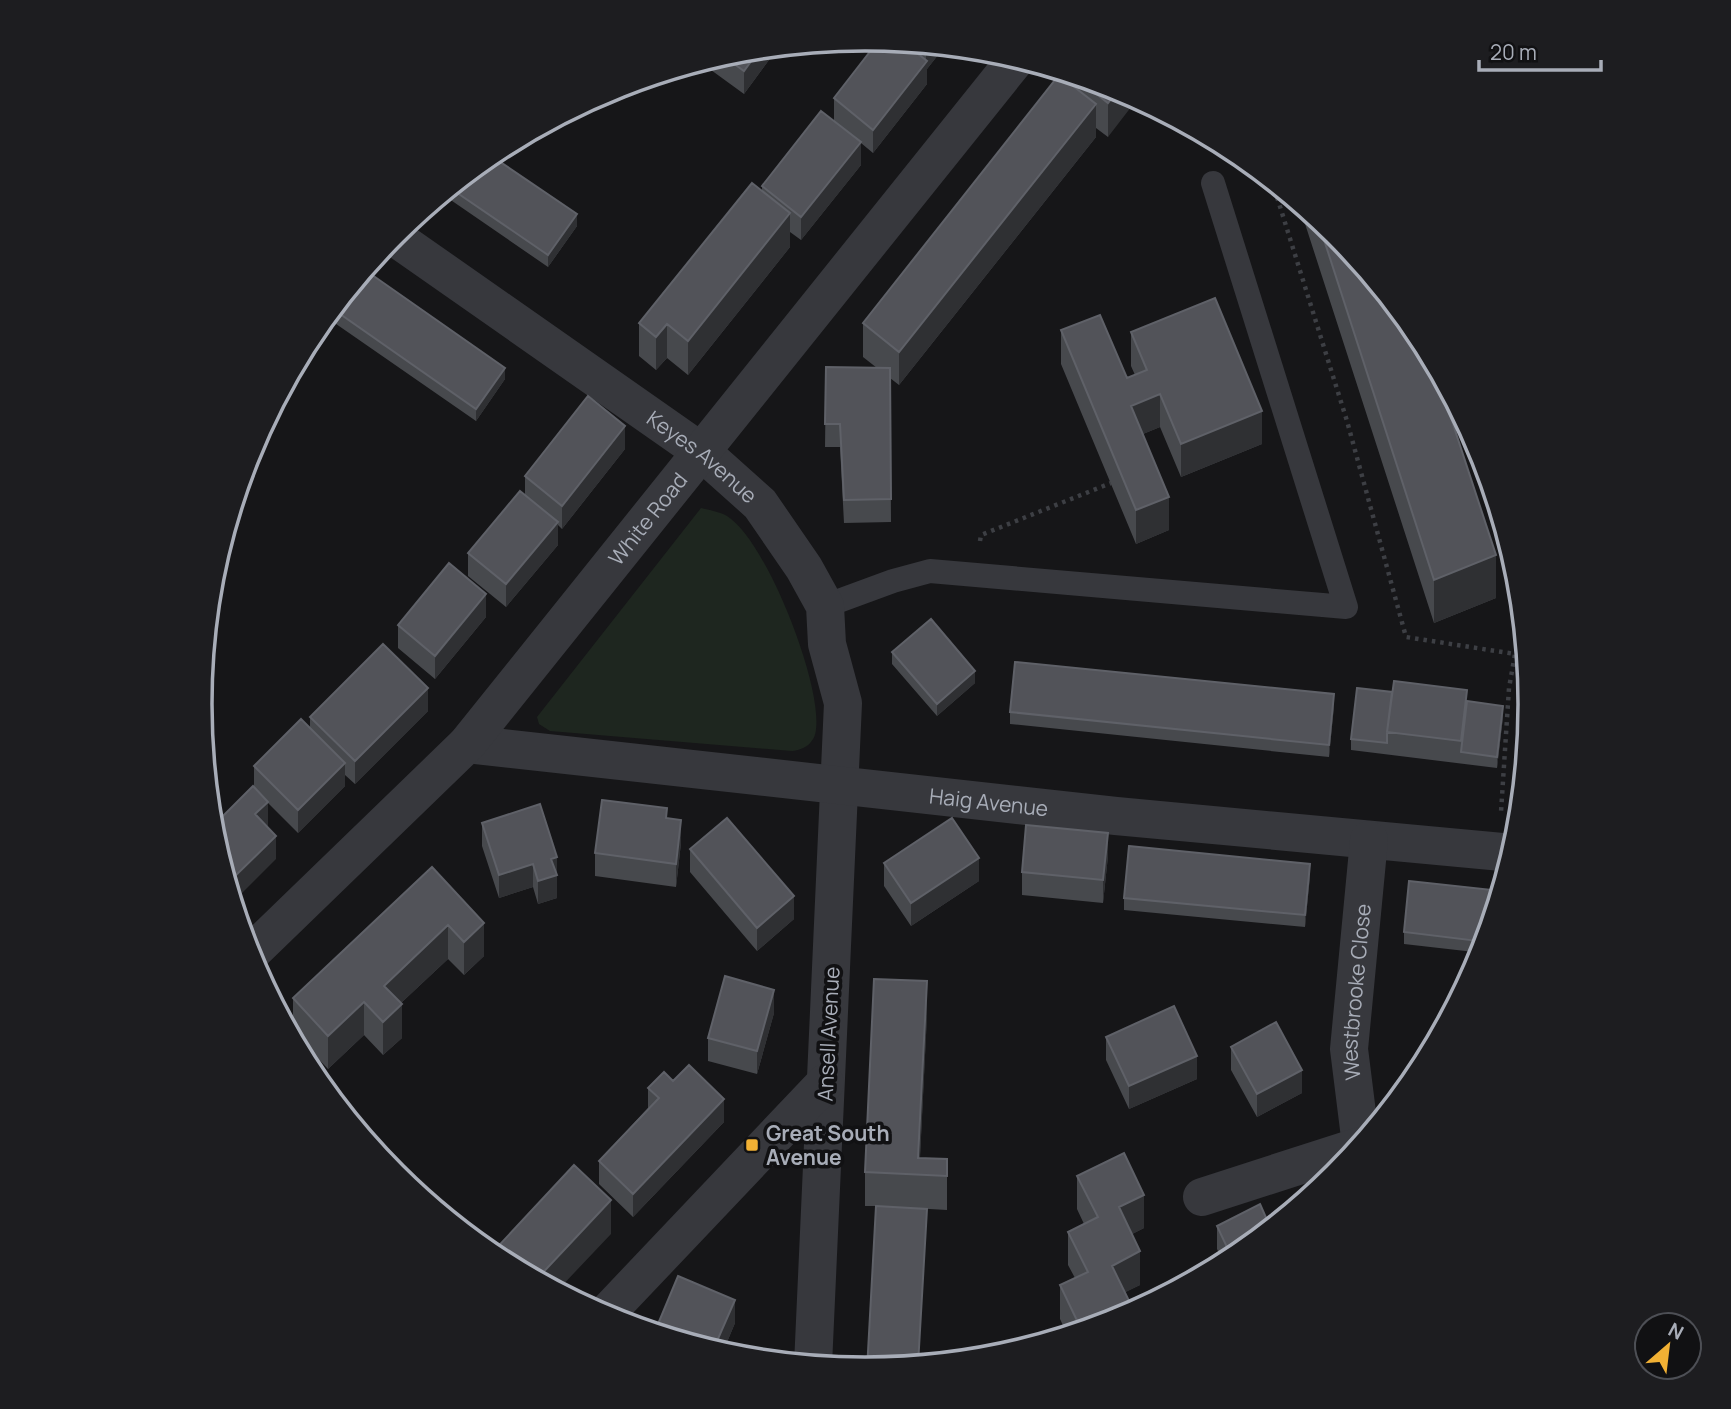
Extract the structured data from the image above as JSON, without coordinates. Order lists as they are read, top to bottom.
{
  "streets": {
    "street": [
      "Keyes Avenue",
      "White Road",
      "Haig Avenue",
      "Westbrooke Close",
      "Ansell Avenue"
    ]
  },
  "crossings": [
    ["Keyes Avenue", "White Road"],
    ["Keyes Avenue", "Haig Avenue"],
    ["Keyes Avenue", "Ansell Avenue"],
    ["White Road", "Haig Avenue"],
    ["Haig Avenue", "Westbrooke Close"],
    ["Haig Avenue", "Ansell Avenue"]
  ],
  "places": {
    "transit": ["Great South Avenue"]
  },
  "scale_bar": "20 m",
  "north": "top right"
}
